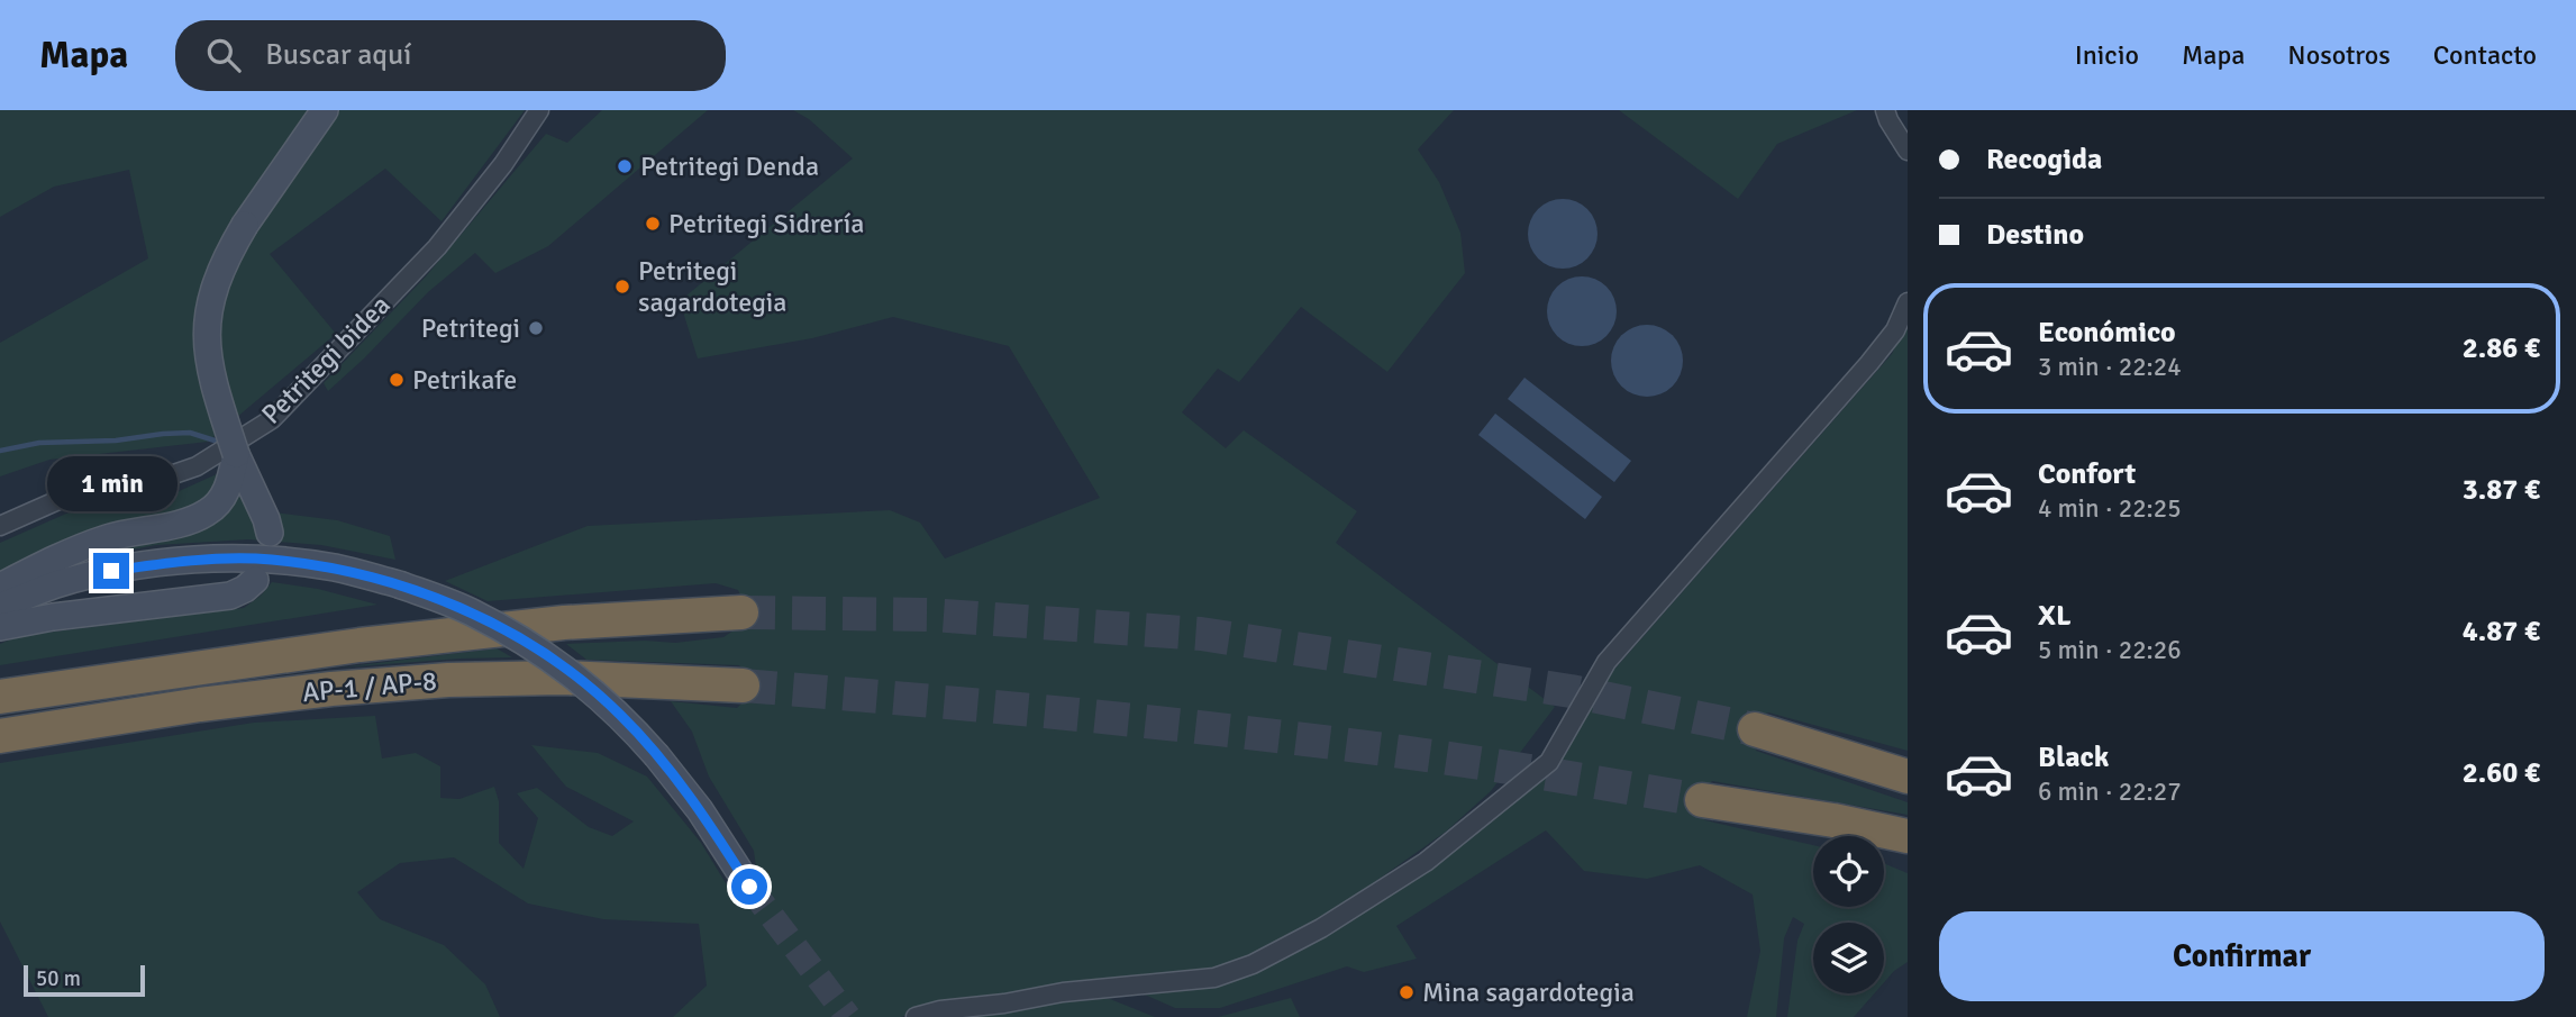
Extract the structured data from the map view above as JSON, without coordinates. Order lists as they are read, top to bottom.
{
  "streets": {
    "highway": ["AP-1 / AP-8"],
    "street": ["Petritegi bidea"]
  },
  "places": [
    "Petritegi Denda",
    "Petritegi Sidrería",
    "Petritegi sagardotegia",
    "Petritegi",
    "Petrikafe",
    "Mina sagardotegia"
  ],
  "scale_bar": "50 m",
  "page": {
    "header": "Mapa",
    "search": "Buscar aquí",
    "nav": [
      "Inicio",
      "Mapa",
      "Nosotros",
      "Contacto"
    ],
    "banner": ["Recogida", "Destino"],
    "list": [
      {
        "name": "Económico",
        "note": "3 min · 22:24",
        "value": "2.86 €"
      },
      {
        "name": "Confort",
        "note": "4 min · 22:25",
        "value": "3.87 €"
      },
      {
        "name": "XL",
        "note": "5 min · 22:26",
        "value": "4.87 €"
      },
      {
        "name": "Black",
        "note": "6 min · 22:27",
        "value": "2.60 €"
      }
    ],
    "bubble": "1 min",
    "buttons": "Confirmar",
    "scale": "50 m"
  }
}
